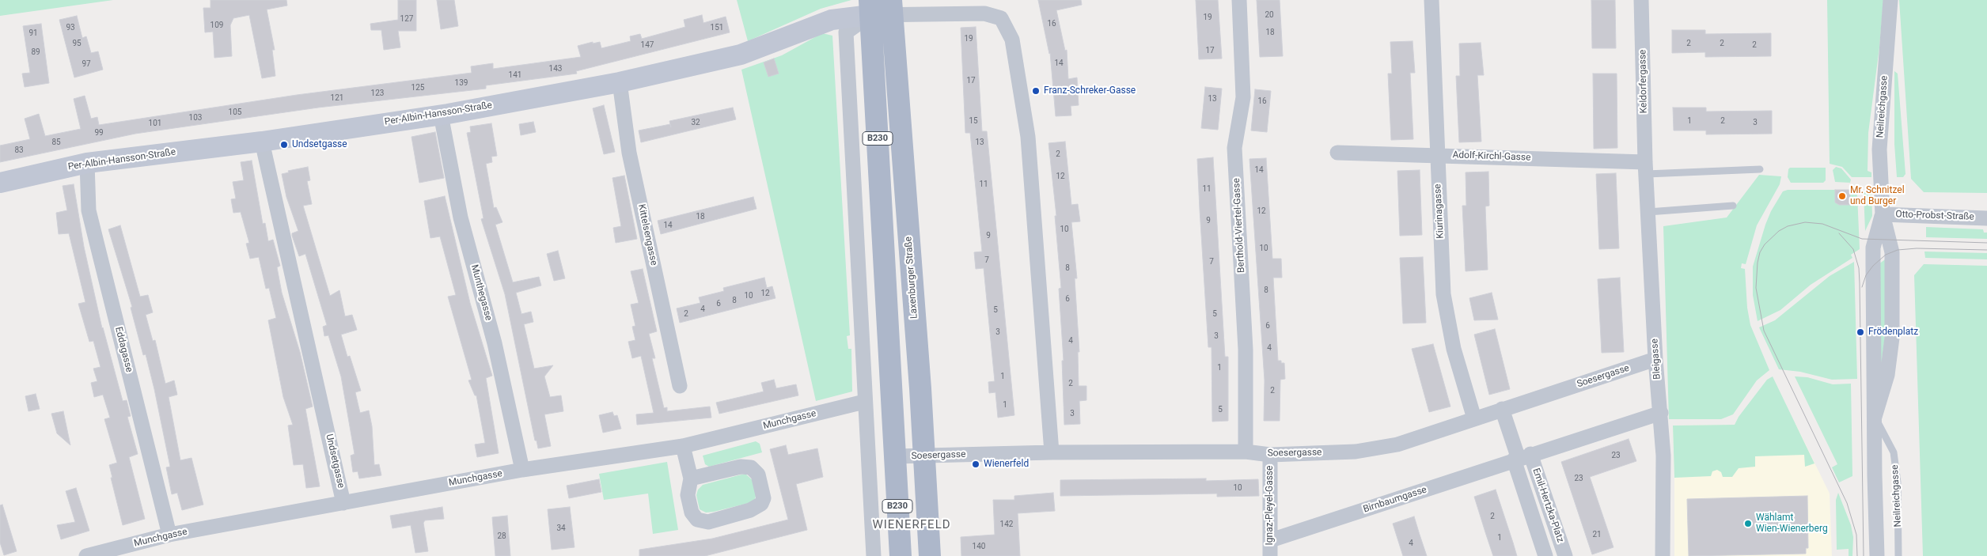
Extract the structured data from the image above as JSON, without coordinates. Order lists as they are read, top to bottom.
{
  "streets": {
    "main road": ["B230", "Laxenburger Straße"],
    "street": [
      "Keldorfergasse",
      "Neilreichgasse",
      "Per-Albin-Hansson-Straße",
      "Adolf-Kirchl-Gasse",
      "Kiurinagasse",
      "Otto-Probst-Straße",
      "Berthold-Viertel-Gasse",
      "Kittelsengasse",
      "Munthegasse",
      "Eddagasse",
      "Bleigasse",
      "Soesergasse",
      "Munchgasse",
      "Undsetgasse",
      "Birnbaumgasse",
      "Ignaz-Pleyel-Gasse",
      "Emil-Hertzka-Platz"
    ]
  },
  "crossings": [
    ["Keldorfergasse", "Adolf-Kirchl-Gasse"],
    ["Keldorfergasse", "Bleigasse"],
    ["Neilreichgasse", "Otto-Probst-Straße"],
    ["Per-Albin-Hansson-Straße", "B230"],
    ["Per-Albin-Hansson-Straße", "Kittelsengasse"],
    ["Per-Albin-Hansson-Straße", "Munthegasse"],
    ["Per-Albin-Hansson-Straße", "Eddagasse"],
    ["Per-Albin-Hansson-Straße", "Undsetgasse"],
    ["B230", "Soesergasse"],
    ["Adolf-Kirchl-Gasse", "Kiurinagasse"],
    ["Adolf-Kirchl-Gasse", "Bleigasse"],
    ["Kiurinagasse", "Soesergasse"],
    ["Berthold-Viertel-Gasse", "Soesergasse"],
    ["Laxenburger Straße", "Soesergasse"],
    ["Munthegasse", "Munchgasse"],
    ["Eddagasse", "Munchgasse"],
    ["Bleigasse", "Soesergasse"],
    ["Bleigasse", "Birnbaumgasse"],
    ["Soesergasse", "Ignaz-Pleyel-Gasse"],
    ["Munchgasse", "Undsetgasse"],
    ["Birnbaumgasse", "Ignaz-Pleyel-Gasse"],
    ["Birnbaumgasse", "Emil-Hertzka-Platz"]
  ],
  "districts": ["WIENERFELD"],
  "places": [
    "Franz-Schreker-Gasse",
    "Undsetgasse",
    "Mr. Schnitzel und Burger",
    "Frödenplatz",
    "Wienerfeld",
    "Wählamt Wien-Wienerberg"
  ],
  "house_numbers": [
    "20",
    "19",
    "127",
    "16",
    "109",
    "93",
    "151",
    "18",
    "91",
    "19",
    "95",
    "2",
    "2",
    "147",
    "2",
    "17",
    "89",
    "14",
    "97",
    "143",
    "141",
    "17",
    "139",
    "125",
    "123",
    "121",
    "13",
    "16",
    "105",
    "103",
    "15",
    "1",
    "2",
    "32",
    "3",
    "101",
    "99",
    "85",
    "13",
    "83",
    "2",
    "14",
    "12",
    "11",
    "11",
    "12",
    "18",
    "9",
    "14",
    "10",
    "9",
    "10",
    "7",
    "7",
    "8",
    "8",
    "12",
    "10",
    "6",
    "8",
    "6",
    "4",
    "5",
    "2",
    "5",
    "6",
    "3",
    "3",
    "4",
    "4",
    "1",
    "1",
    "2",
    "2",
    "1",
    "5",
    "3",
    "23",
    "23",
    "10",
    "2",
    "142",
    "34",
    "21",
    "28",
    "1",
    "4",
    "140"
  ]
}
